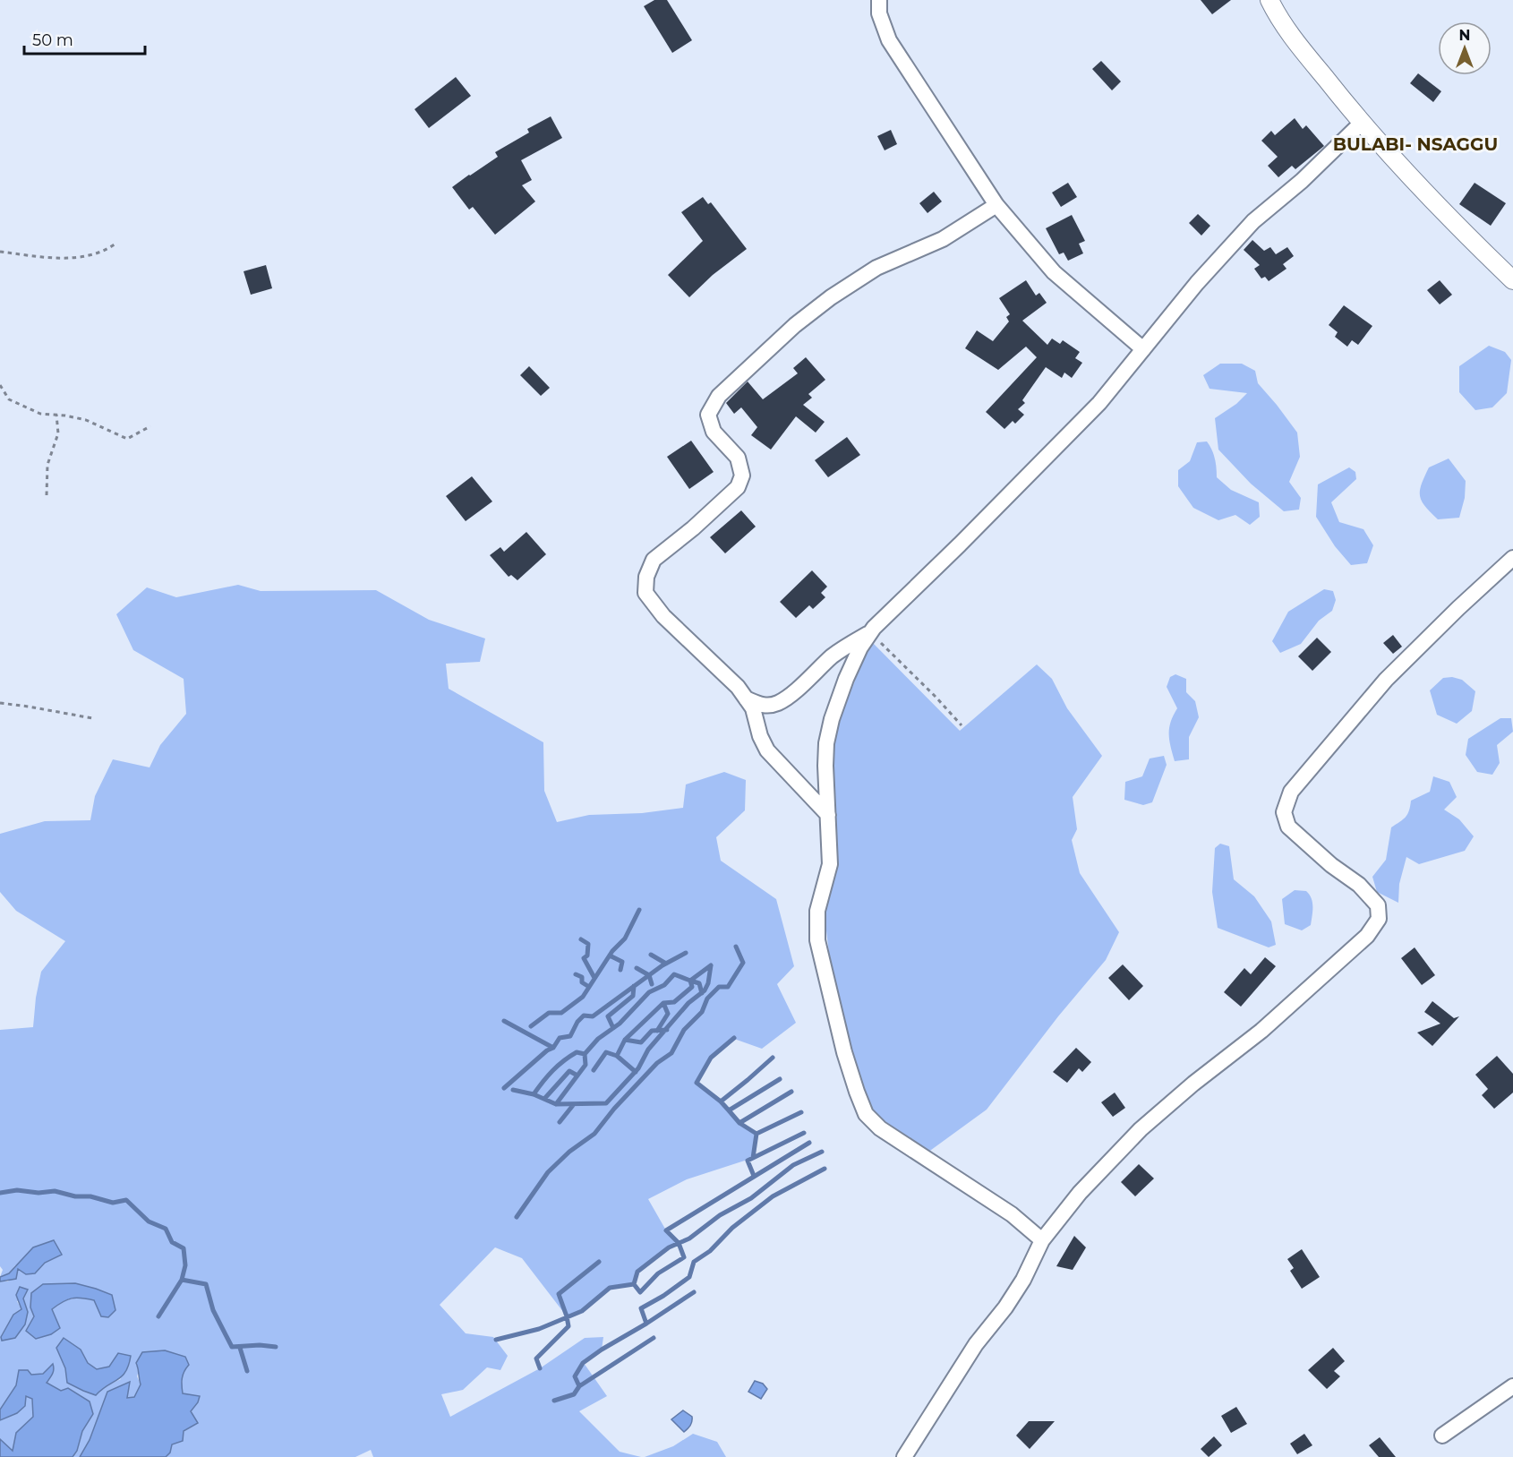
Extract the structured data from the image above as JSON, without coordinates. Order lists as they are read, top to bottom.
{
  "districts": ["BULABI- NSAGGU"],
  "scale_bar": "50 m",
  "north": "top"
}
